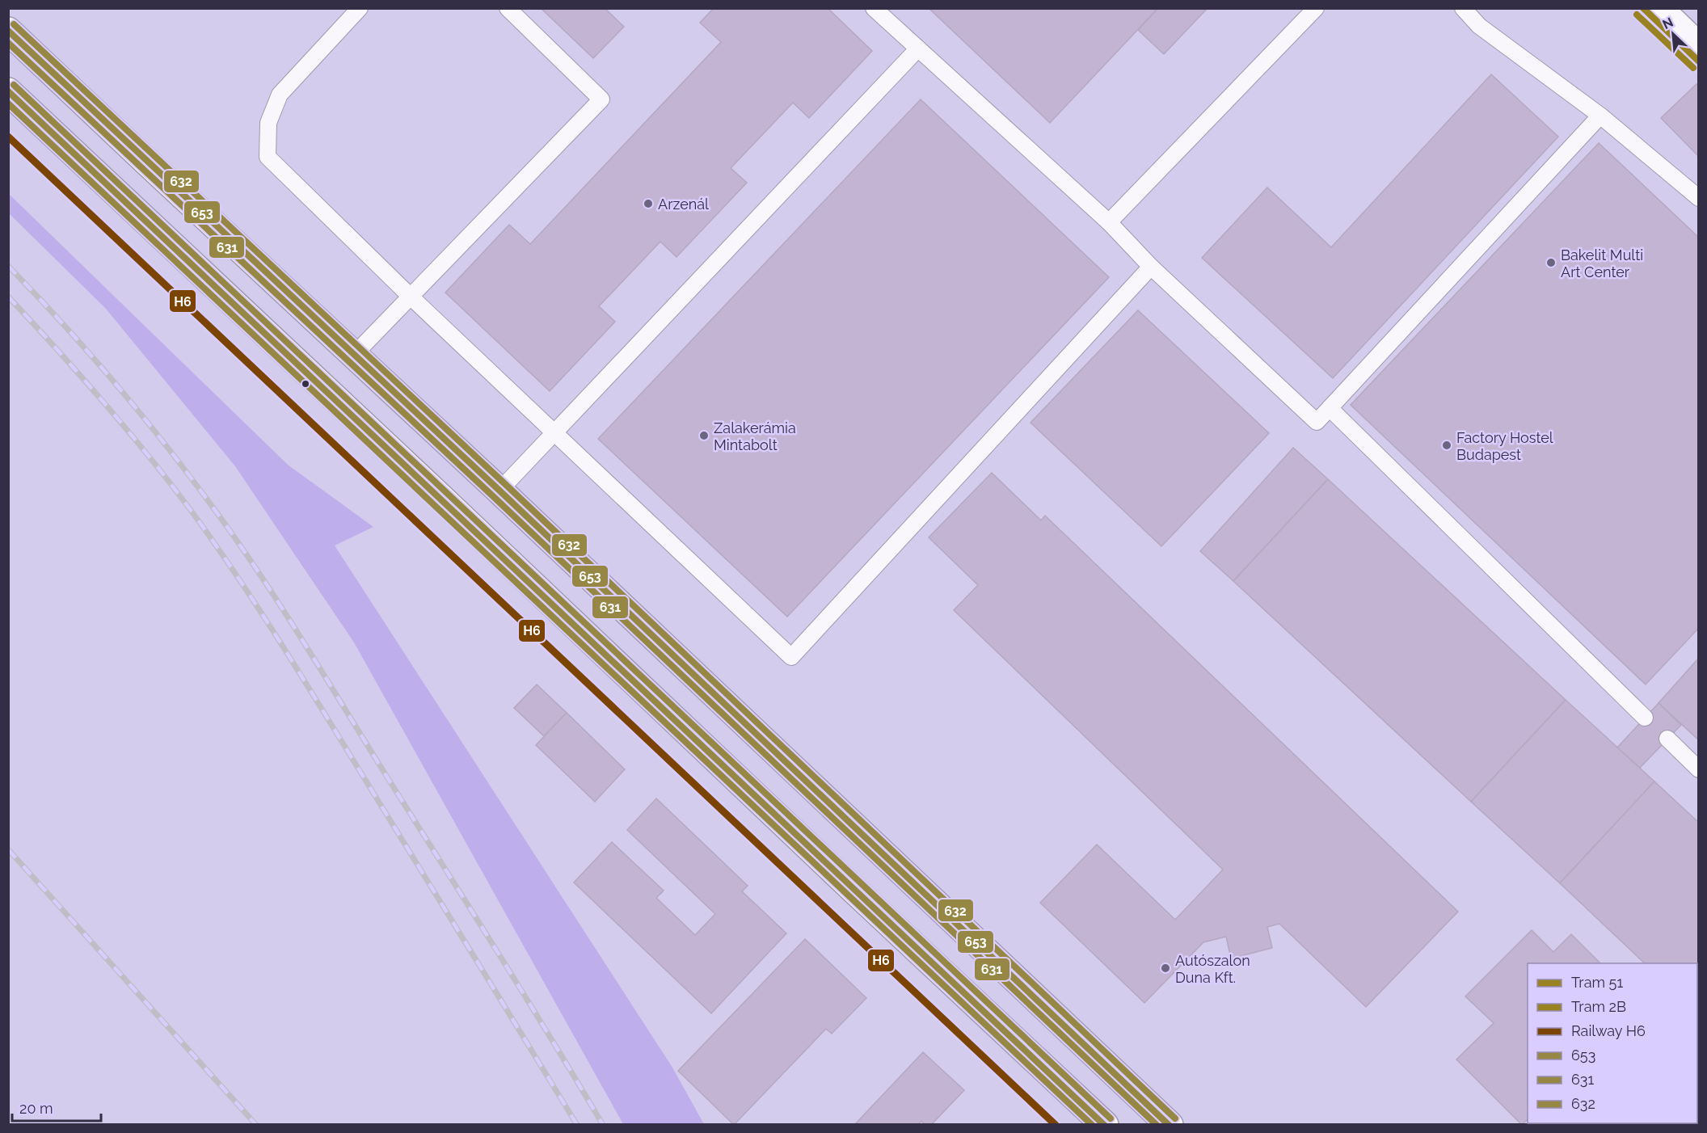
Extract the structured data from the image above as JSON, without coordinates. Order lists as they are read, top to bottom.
{
  "places": [
    "Arzenál",
    "Bakelit Multi Art Center",
    "Zalakerámia Mintabolt",
    "Factory Hostel Budapest",
    "Autószalon Duna Kft."
  ],
  "lines": [
    "tram line 51",
    "tram line 2B",
    "transit line 632",
    "transit line 653",
    "transit line 631",
    "rail line H6"
  ],
  "legend": [
    "Tram 51",
    "Tram 2B",
    "Railway H6",
    "653",
    "631",
    "632"
  ],
  "scale_bar": "20 m",
  "north": "top left"
}
